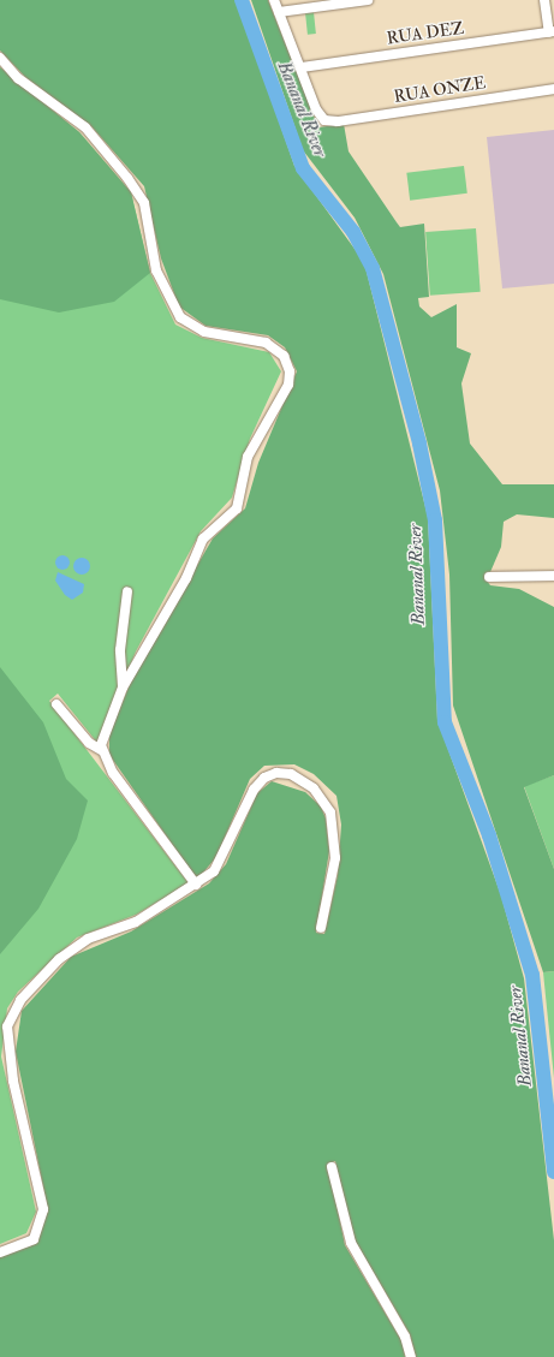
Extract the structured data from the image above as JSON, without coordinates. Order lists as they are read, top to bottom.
{
  "streets": {
    "street": ["RUA DEZ", "RUA ONZE"]
  },
  "crossings": [
    ["RUA DEZ", "RUA ONZE"]
  ],
  "water": ["Bananal River"]
}
